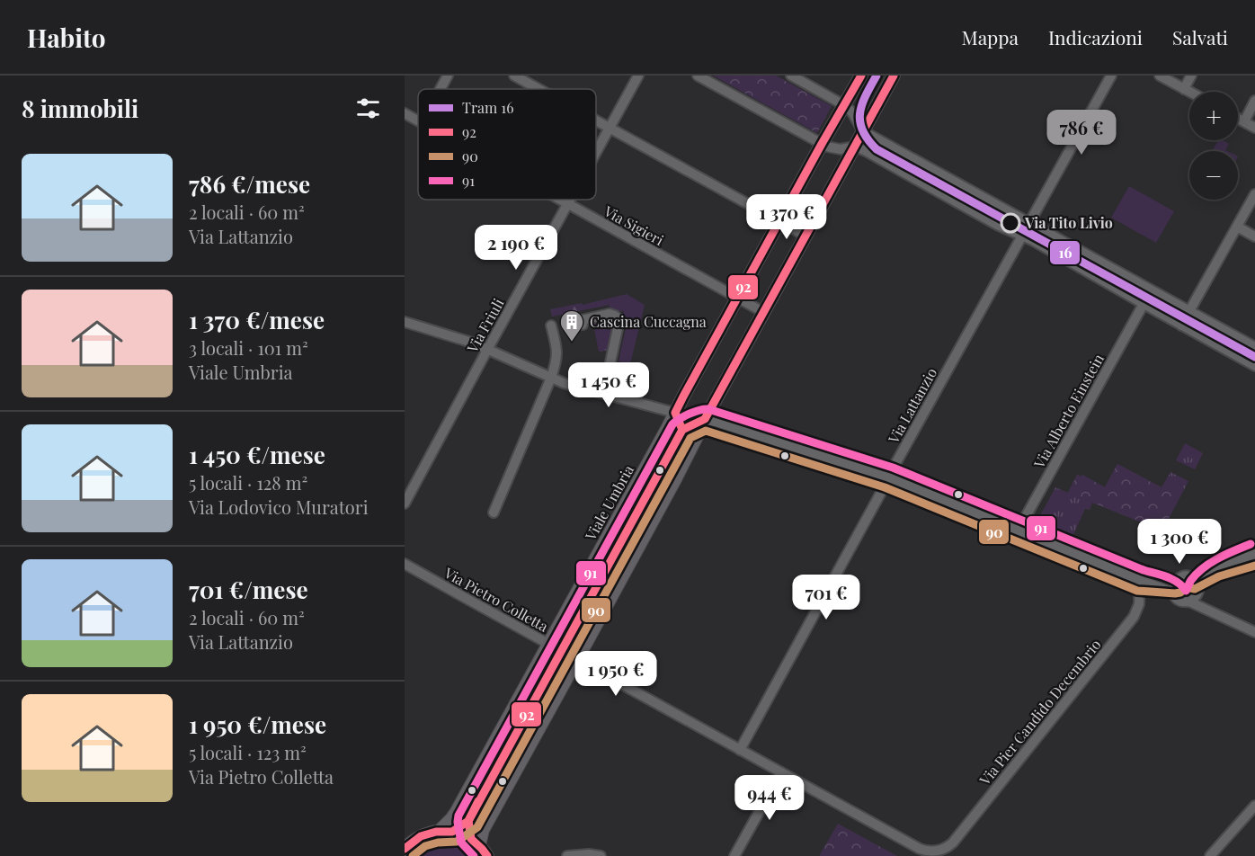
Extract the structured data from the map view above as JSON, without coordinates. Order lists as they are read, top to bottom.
{
  "streets": {
    "main road": ["Viale Umbria"],
    "street": [
      "Via Sigieri",
      "Via Friuli",
      "Via Lattanzio",
      "Via Alberto Einstein",
      "Via Pietro Colletta",
      "Via Pier Candido Decembrio"
    ]
  },
  "crossings": [
    ["Via Sigieri", "Via Friuli"],
    ["Via Sigieri", "Viale Umbria"],
    ["Via Lattanzio", "Via Pietro Colletta"],
    ["Viale Umbria", "Via Pietro Colletta"],
    ["Via Pietro Colletta", "Via Pier Candido Decembrio"]
  ],
  "places": {
    "other": ["Via Tito Livio"],
    "building": ["Cascina Cuccagna"]
  },
  "lines": [
    "tram line 16",
    "transit line 92",
    "transit line 91",
    "transit line 90"
  ],
  "legend": [
    "Tram 16",
    "92",
    "90",
    "91"
  ],
  "page": {
    "header": "Habito",
    "nav": ["Mappa", "Indicazioni", "Salvati"],
    "heading": "8 immobili",
    "map_buttons": ["+", "−"],
    "price": [
      "786 €",
      "1 370 €",
      "2 190 €",
      "1 450 €",
      "1 300 €",
      "701 €",
      "1 950 €",
      "944 €"
    ],
    "list": [
      {
        "name": "786 €/mese",
        "note": "2 locali · 60 m² · Via Lattanzio"
      },
      {
        "name": "1 370 €/mese",
        "note": "3 locali · 101 m² · Viale Umbria"
      },
      {
        "name": "1 450 €/mese",
        "note": "5 locali · 128 m² · Via Lodovico Muratori"
      },
      {
        "name": "701 €/mese",
        "note": "2 locali · 60 m² · Via Lattanzio"
      },
      {
        "name": "1 950 €/mese",
        "note": "5 locali · 123 m² · Via Pietro Colletta"
      }
    ]
  }
}
